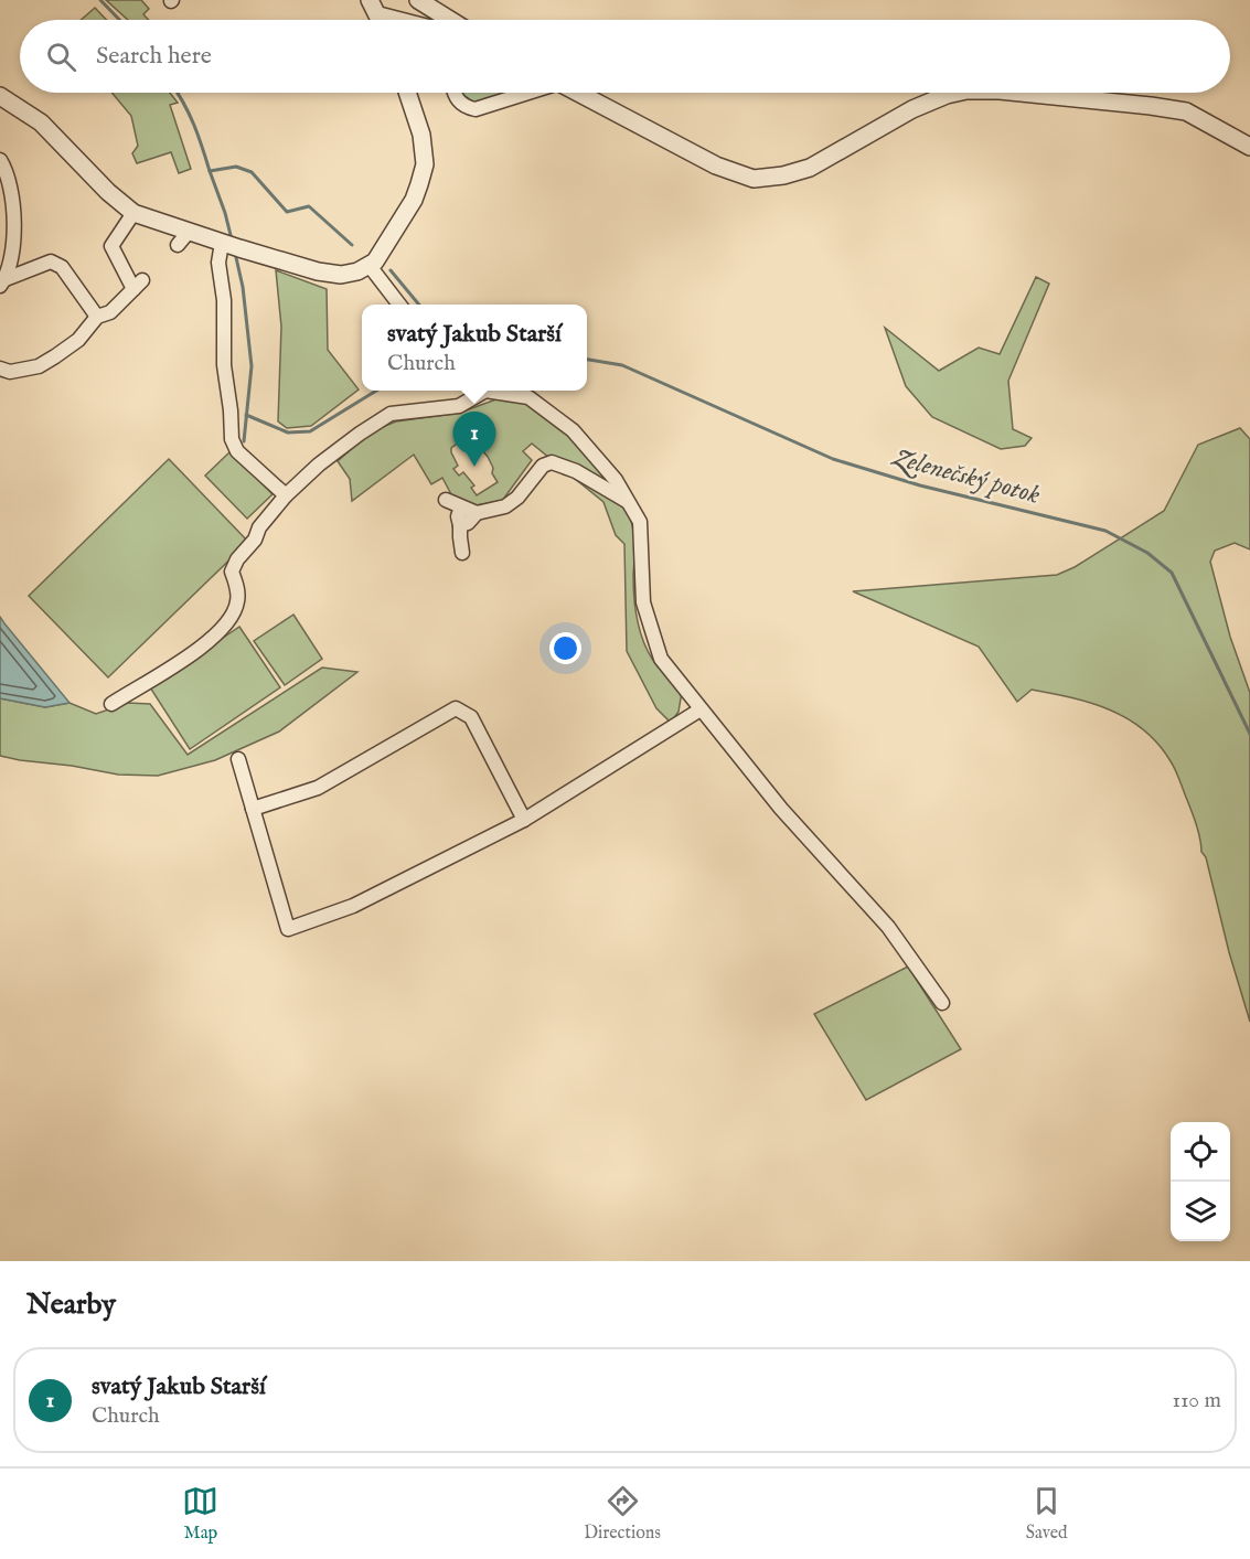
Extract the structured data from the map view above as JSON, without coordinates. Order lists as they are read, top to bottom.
{
  "water": ["Zelenečský potok"],
  "page": {
    "search": "Search here",
    "popup": ["svatý Jakub Starší", "Church"],
    "pins": "1",
    "heading": "Nearby",
    "list": [
      {
        "mark": "1",
        "name": "svatý Jakub Starší",
        "note": "Church",
        "value": "110 m"
      }
    ],
    "nav": ["Map", "Directions", "Saved"]
  }
}
